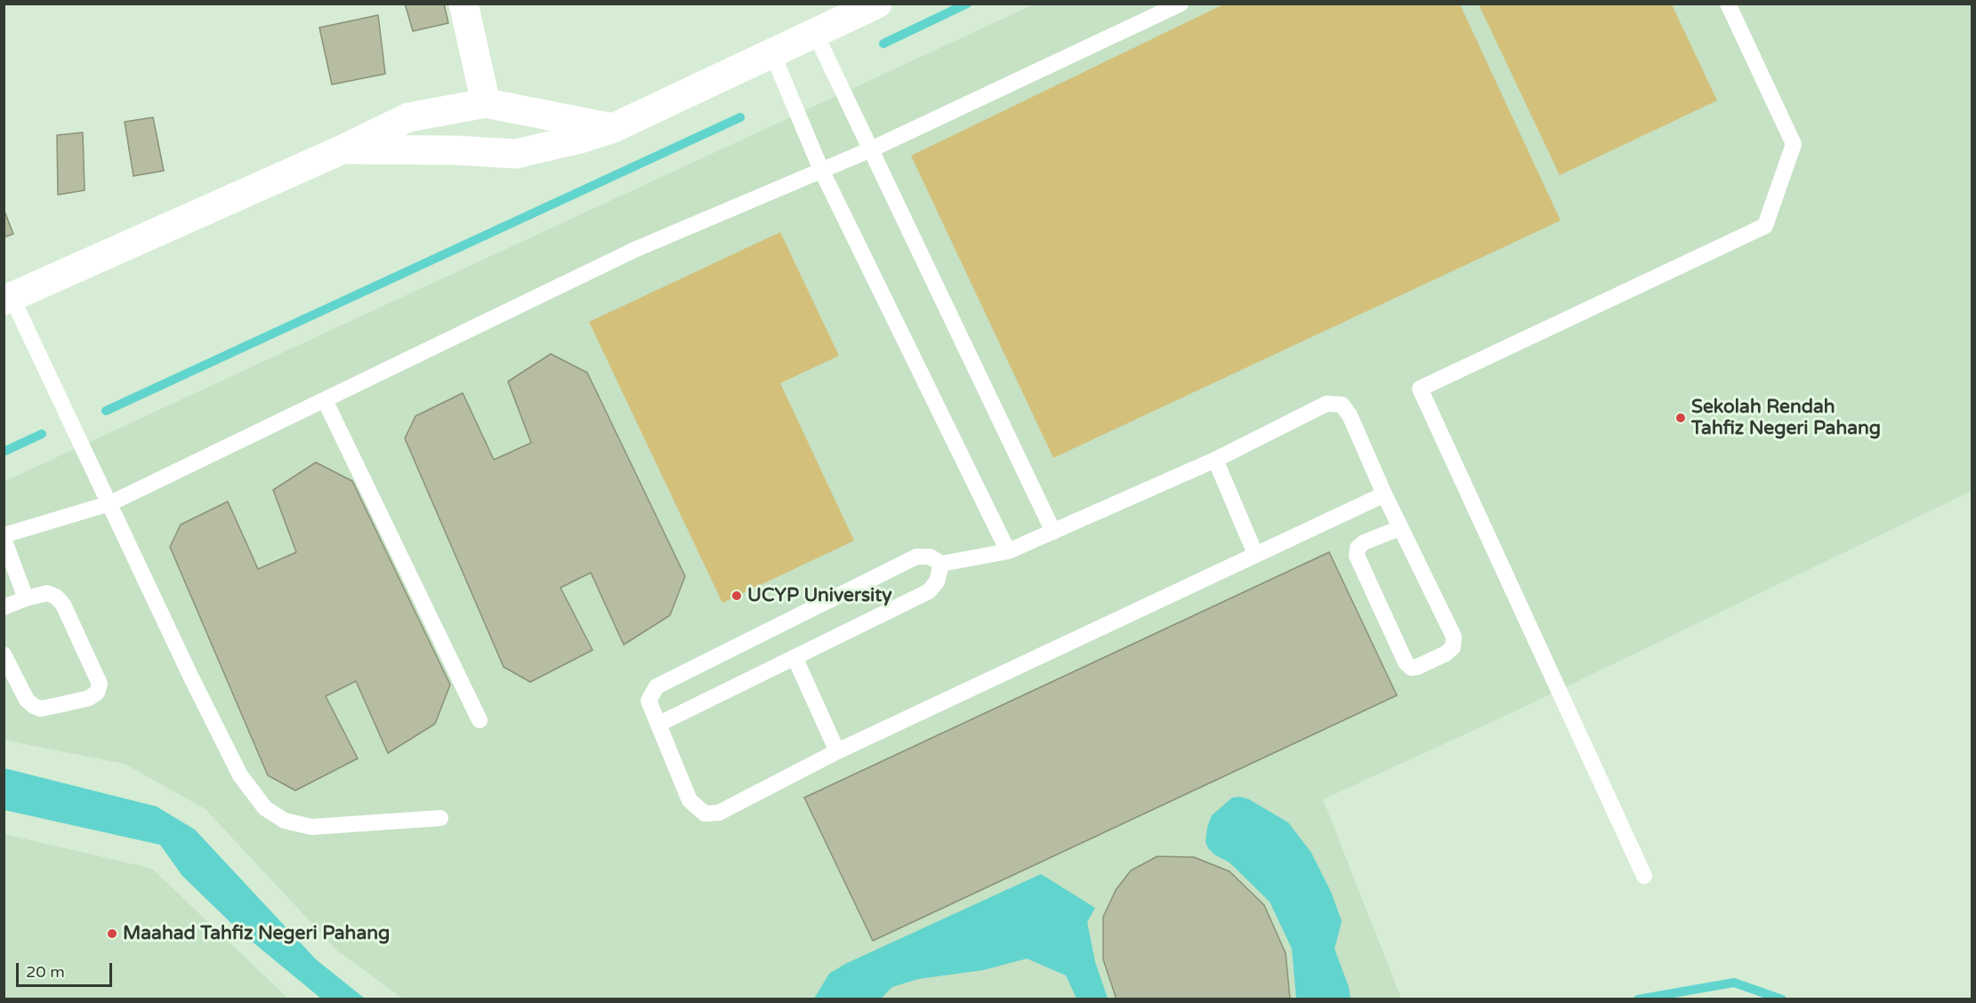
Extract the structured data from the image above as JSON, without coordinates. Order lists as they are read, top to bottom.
{
  "places": ["Sekolah Rendah Tahfiz Negeri Pahang", "UCYP University", "Maahad Tahfiz Negeri Pahang"],
  "scale_bar": "20 m"
}
